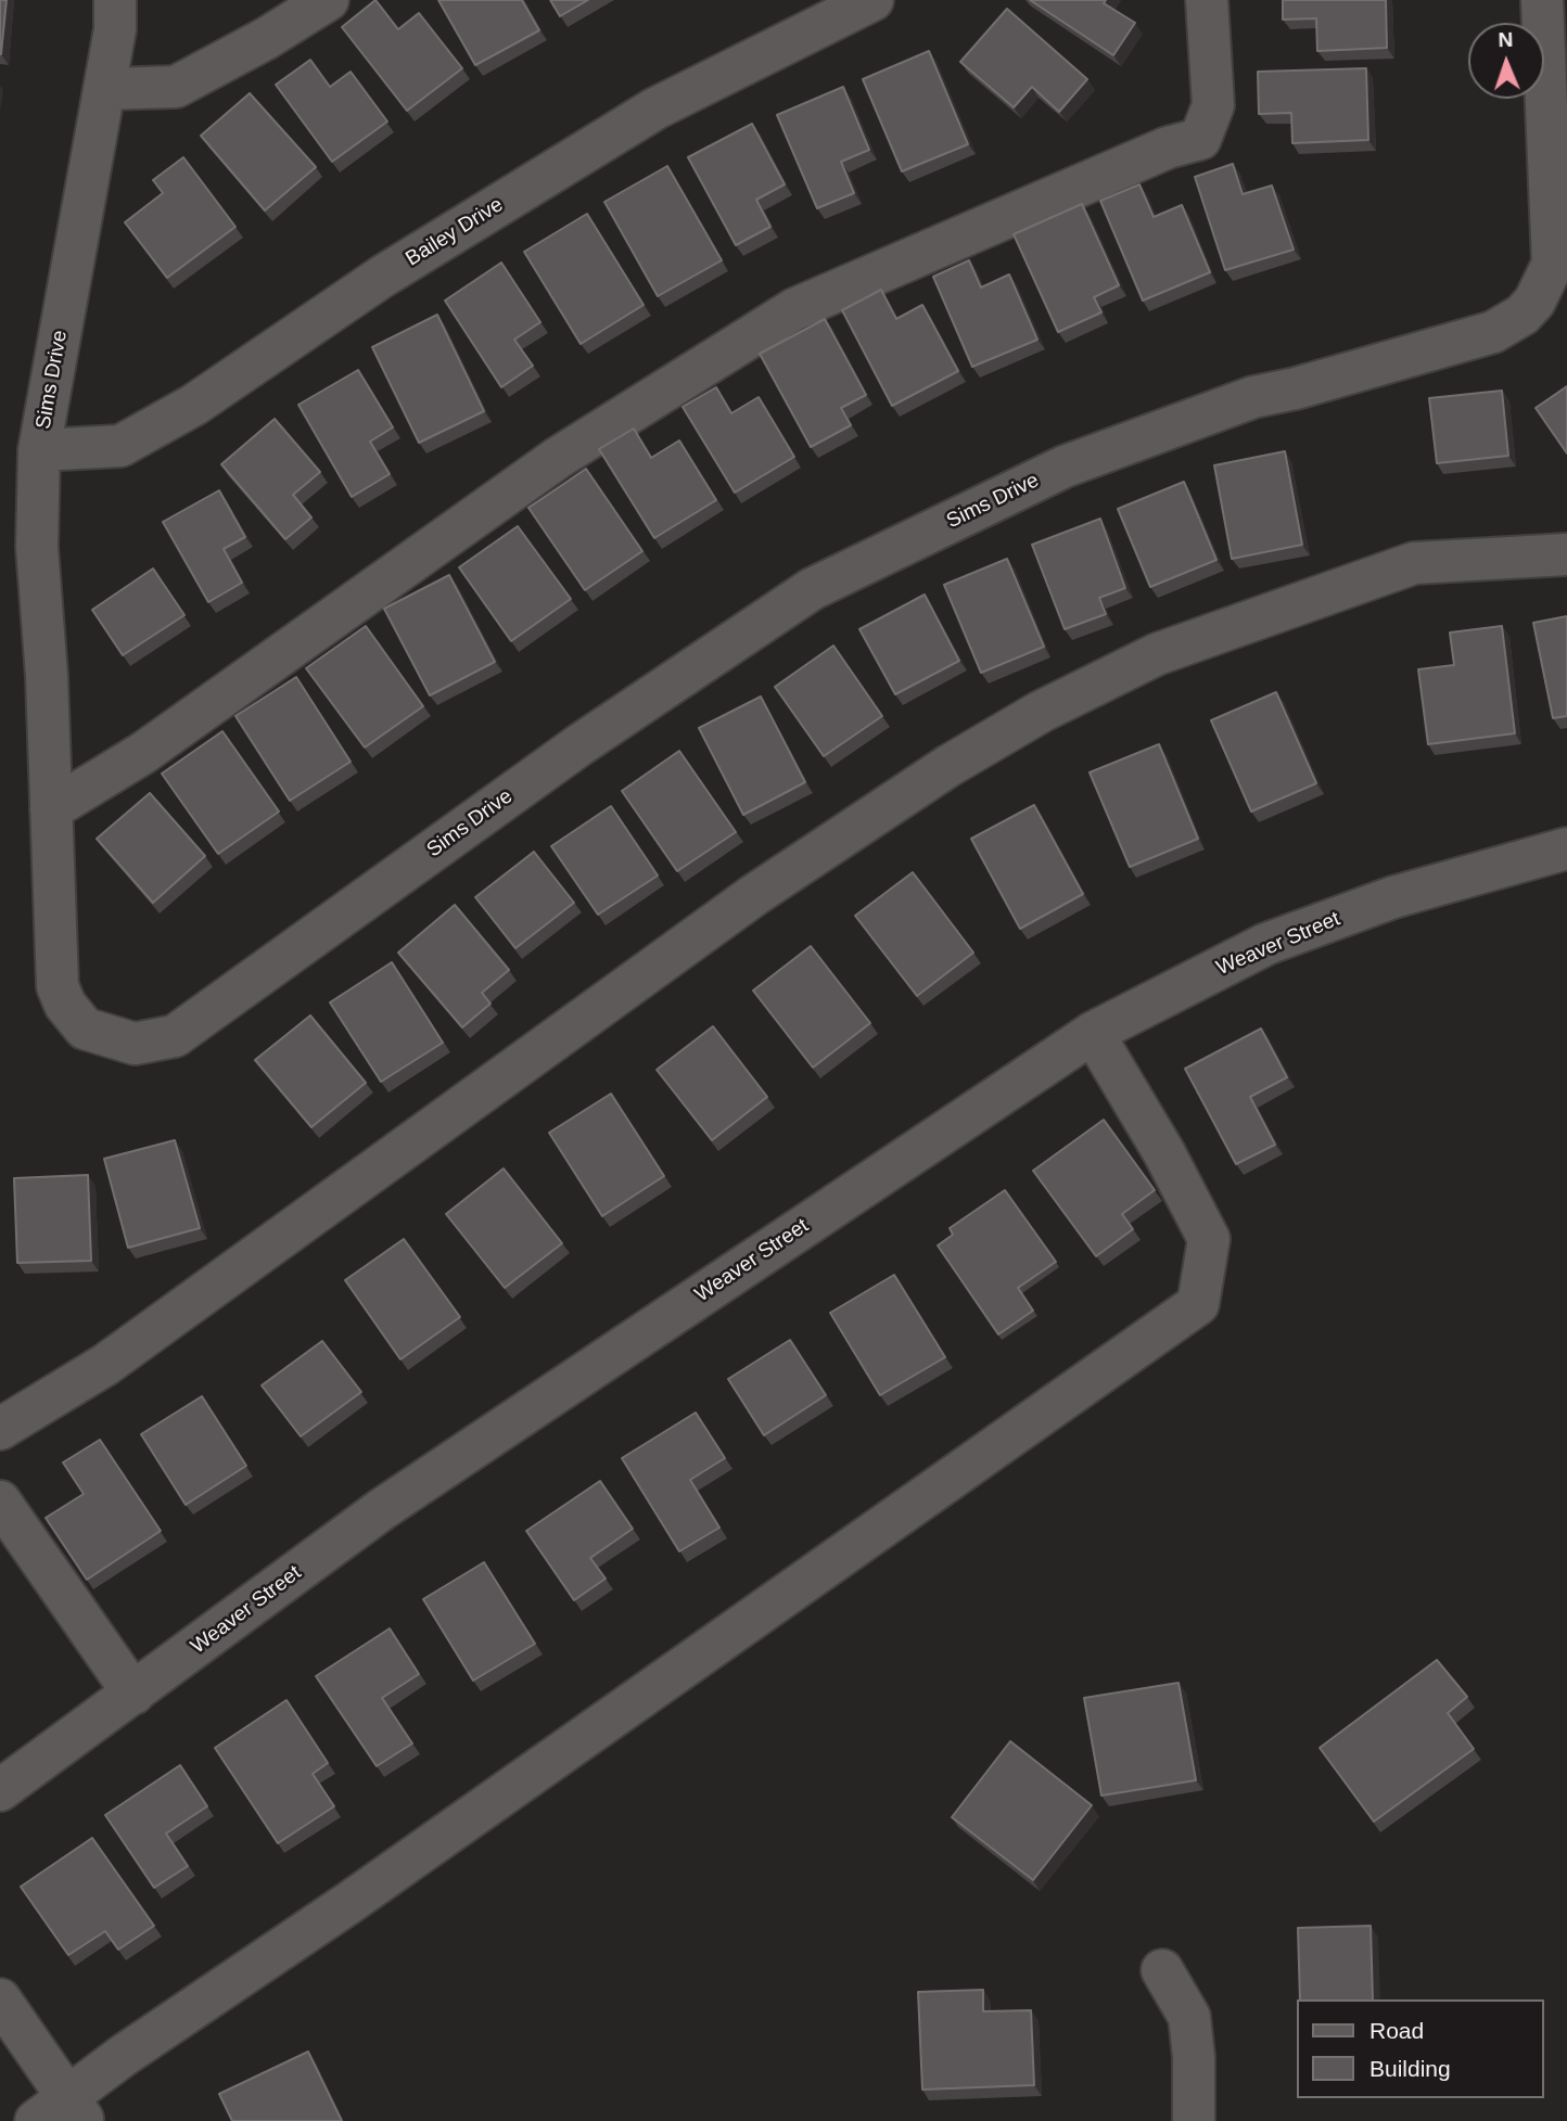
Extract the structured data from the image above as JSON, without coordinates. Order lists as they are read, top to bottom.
{
  "streets": {
    "street": ["Bailey Drive", "Sims Drive", "Weaver Street"]
  },
  "crossings": [
    ["Bailey Drive", "Sims Drive"]
  ],
  "legend": ["Road", "Building"],
  "north": "top"
}
